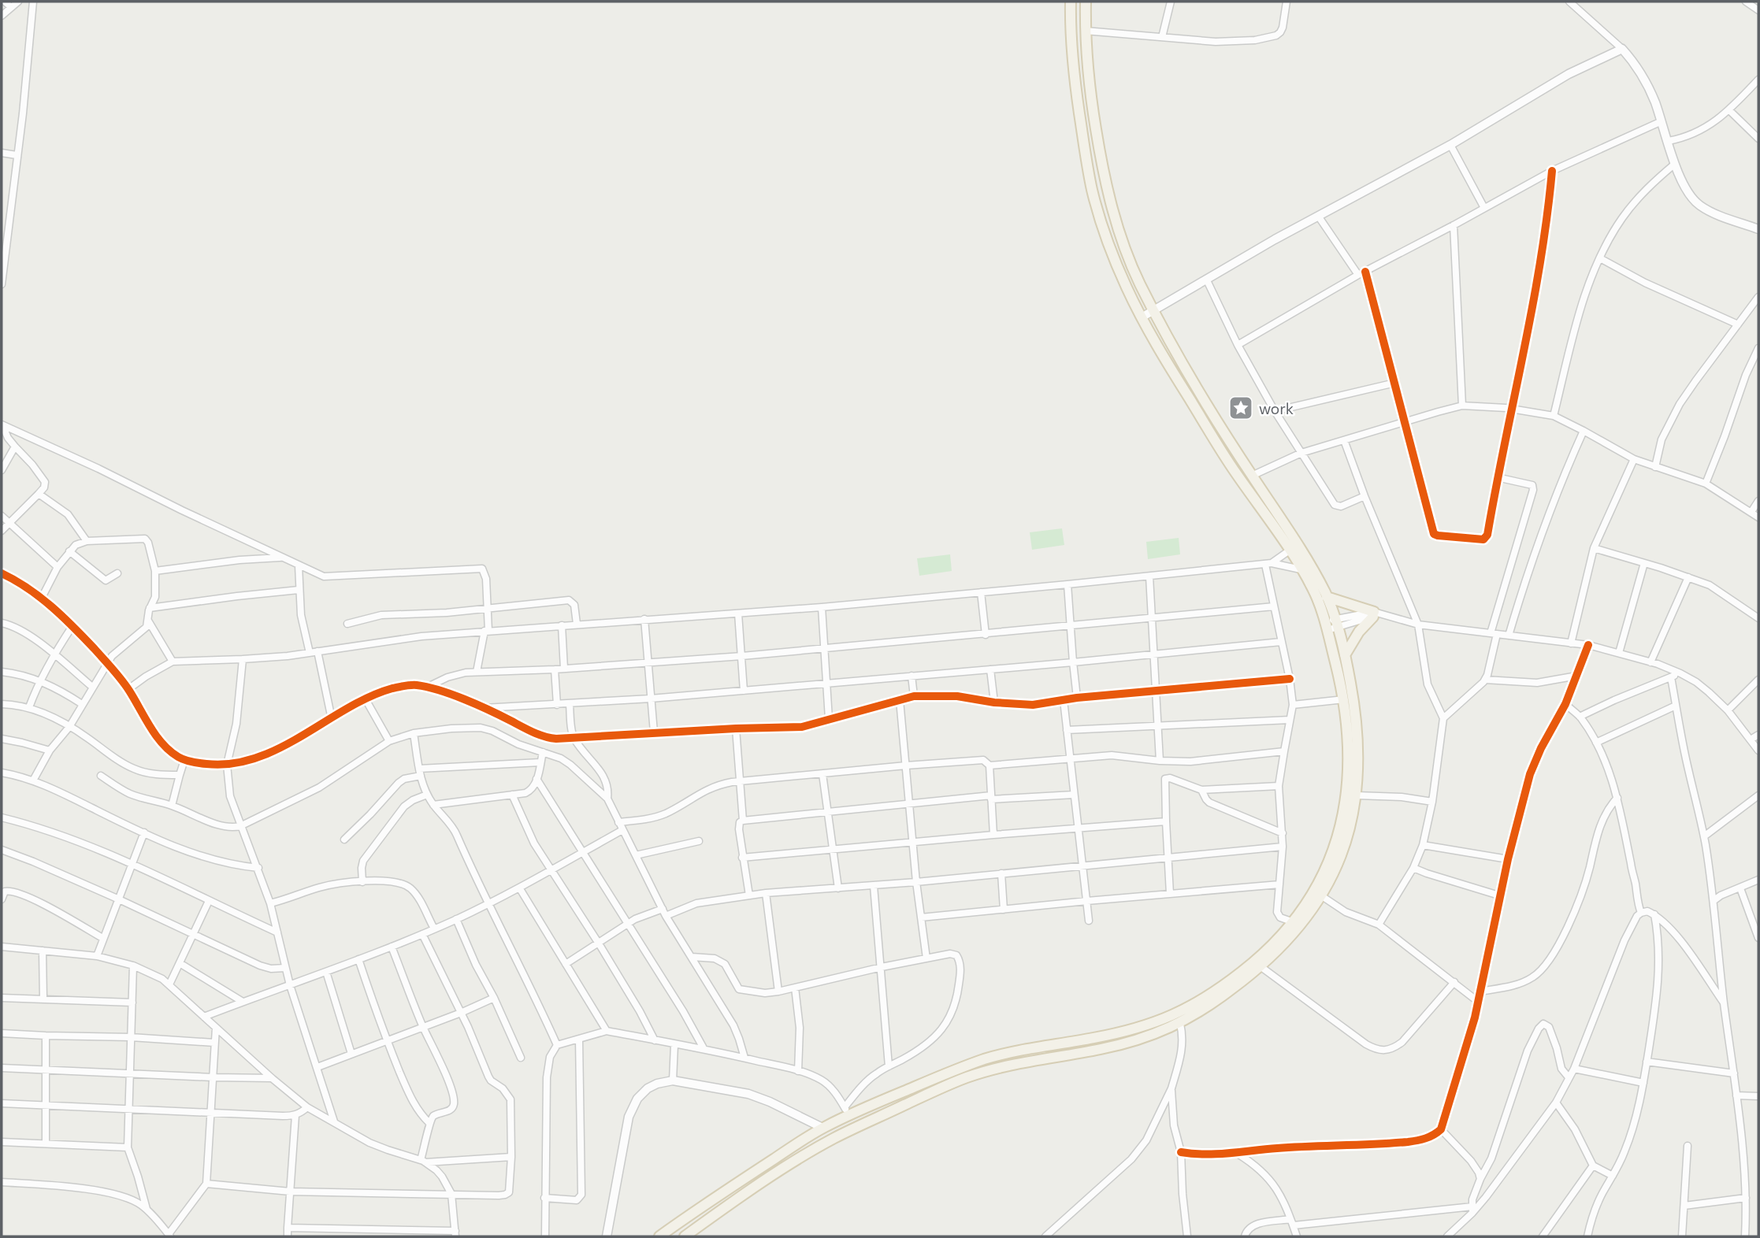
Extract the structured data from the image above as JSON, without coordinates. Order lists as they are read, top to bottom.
{
  "places": {
    "place": ["work"]
  }
}
